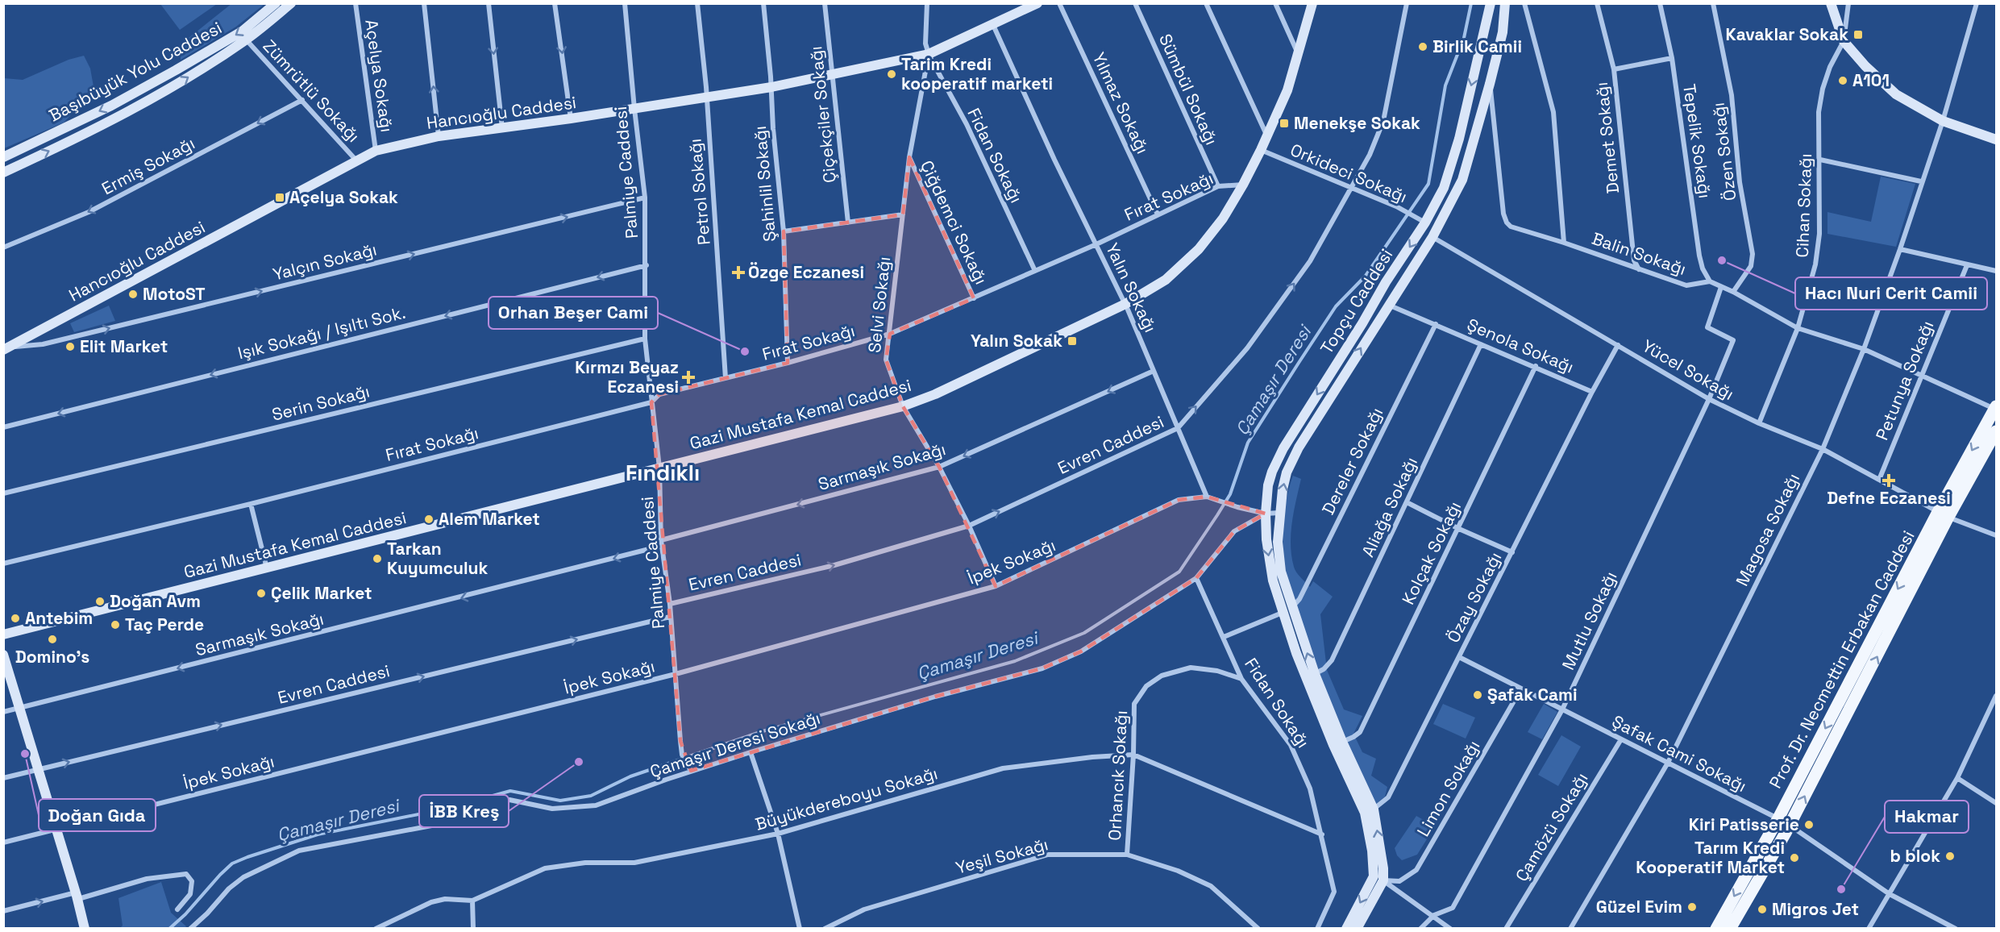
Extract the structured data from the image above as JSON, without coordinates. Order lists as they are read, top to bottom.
{
  "streets": {
    "main road": ["Prof. Dr. Necmettin Erbakan Caddesi"],
    "street": [
      "Başıbüyük Yolu Caddesi",
      "Açelya Sokağı",
      "Sümbül Sokağı",
      "Zümrütlü Sokağı",
      "Yılmaz Sokağı",
      "Hancıoğlu Caddesi",
      "Çiçekçiler Sokağı",
      "Demet Sokağı",
      "Tepelik Sokağı",
      "Özen Sokağı",
      "Fidan Sokağı",
      "Ermiş Sokağı",
      "Palmiye Caddesi",
      "Orkideci Sokağı",
      "Şahinlil Sokağı",
      "Petrol Sokağı",
      "Fırat Sokağı",
      "Cihan Sokağı",
      "Çiğdemci Sokağı",
      "Balin Sokağı",
      "Yalçın Sokağı",
      "Yalın Sokağı",
      "Topçu Caddesi",
      "Selvi Sokağı",
      "Işık Sokağı / Işıltı Sok.",
      "Şenola Sokağı",
      "Yücel Sokağı",
      "Petunya Sokağı",
      "Serin Sokağı",
      "Gazi Mustafa Kemal Caddesi",
      "Evren Caddesi",
      "Dereler Sokağı",
      "Sarmaşık Sokağı",
      "Aliağa Sokağı",
      "Magosa Sokağı",
      "Kolçak Sokağı",
      "İpek Sokağı",
      "Özay Sokağı",
      "Mutlu Sokağı",
      "Çamaşır Deresi Sokağı",
      "Şafak Cami Sokağı",
      "Orhancık Sokağı",
      "Limon Sokağı",
      "Büyükdereboyu Sokağı",
      "Çamözü Sokağı",
      "Yeşil Sokağı"
    ]
  },
  "crossings": [
    ["Başıbüyük Yolu Caddesi", "Zümrütlü Sokağı"],
    ["Açelya Sokağı", "Hancıoğlu Caddesi"],
    ["Sümbül Sokağı", "Fırat Sokağı"],
    ["Zümrütlü Sokağı", "Hancıoğlu Caddesi"],
    ["Zümrütlü Sokağı", "Ermiş Sokağı"],
    ["Yılmaz Sokağı", "Fırat Sokağı"],
    ["Hancıoğlu Caddesi", "Çiçekçiler Sokağı"],
    ["Hancıoğlu Caddesi", "Fidan Sokağı"],
    ["Hancıoğlu Caddesi", "Palmiye Caddesi"],
    ["Hancıoğlu Caddesi", "Şahinlil Sokağı"],
    ["Hancıoğlu Caddesi", "Petrol Sokağı"],
    ["Hancıoğlu Caddesi", "Yalçın Sokağı"],
    ["Hancıoğlu Caddesi", "Yalın Sokağı"],
    ["Hancıoğlu Caddesi", "Selvi Sokağı"],
    ["Demet Sokağı", "Balin Sokağı"],
    ["Tepelik Sokağı", "Balin Sokağı"],
    ["Fidan Sokağı", "Fırat Sokağı"],
    ["Fidan Sokağı", "Selvi Sokağı"],
    ["Fidan Sokağı", "Çamaşır Deresi Sokağı"],
    ["Fidan Sokağı", "Orhancık Sokağı"],
    ["Fidan Sokağı", "Büyükdereboyu Sokağı"],
    ["Palmiye Caddesi", "Fırat Sokağı"],
    ["Palmiye Caddesi", "Yalçın Sokağı"],
    ["Palmiye Caddesi", "Işık Sokağı / Işıltı Sok."],
    ["Palmiye Caddesi", "Serin Sokağı"],
    ["Palmiye Caddesi", "Gazi Mustafa Kemal Caddesi"],
    ["Palmiye Caddesi", "Evren Caddesi"],
    ["Palmiye Caddesi", "Sarmaşık Sokağı"],
    ["Palmiye Caddesi", "İpek Sokağı"],
    ["Palmiye Caddesi", "Çamaşır Deresi Sokağı"],
    ["Orkideci Sokağı", "Topçu Caddesi"],
    ["Orkideci Sokağı", "Gazi Mustafa Kemal Caddesi"],
    ["Orkideci Sokağı", "Evren Caddesi"],
    ["Şahinlil Sokağı", "Fırat Sokağı"],
    ["Petrol Sokağı", "Fırat Sokağı"],
    ["Fırat Sokağı", "Çiğdemci Sokağı"],
    ["Fırat Sokağı", "Yalın Sokağı"],
    ["Fırat Sokağı", "Selvi Sokağı"],
    ["Fırat Sokağı", "Gazi Mustafa Kemal Caddesi"],
    ["Cihan Sokağı", "Yücel Sokağı"],
    ["Çiğdemci Sokağı", "Selvi Sokağı"],
    ["Balin Sokağı", "Topçu Caddesi"],
    ["Yalın Sokağı", "Gazi Mustafa Kemal Caddesi"],
    ["Yalın Sokağı", "Evren Caddesi"],
    ["Yalın Sokağı", "Sarmaşık Sokağı"],
    ["Yalın Sokağı", "İpek Sokağı"],
    ["Topçu Caddesi", "Şenola Sokağı"],
    ["Topçu Caddesi", "Yücel Sokağı"],
    ["Topçu Caddesi", "Dereler Sokağı"],
    ["Topçu Caddesi", "Aliağa Sokağı"],
    ["Topçu Caddesi", "Kolçak Sokağı"],
    ["Topçu Caddesi", "Özay Sokağı"],
    ["Topçu Caddesi", "Çamaşır Deresi Sokağı"],
    ["Topçu Caddesi", "Limon Sokağı"],
    ["Selvi Sokağı", "Gazi Mustafa Kemal Caddesi"],
    ["Selvi Sokağı", "Evren Caddesi"],
    ["Selvi Sokağı", "Sarmaşık Sokağı"],
    ["Selvi Sokağı", "İpek Sokağı"],
    ["Şenola Sokağı", "Dereler Sokağı"],
    ["Şenola Sokağı", "Aliağa Sokağı"],
    ["Şenola Sokağı", "Kolçak Sokağı"],
    ["Şenola Sokağı", "Özay Sokağı"],
    ["Yücel Sokağı", "Petunya Sokağı"],
    ["Yücel Sokağı", "Magosa Sokağı"],
    ["Yücel Sokağı", "Mutlu Sokağı"],
    ["Yücel Sokağı", "Prof. Dr. Necmettin Erbakan Caddesi"],
    ["Magosa Sokağı", "Şafak Cami Sokağı"],
    ["Özay Sokağı", "Şafak Cami Sokağı"],
    ["Mutlu Sokağı", "Şafak Cami Sokağı"],
    ["Prof. Dr. Necmettin Erbakan Caddesi", "Şafak Cami Sokağı"],
    ["Şafak Cami Sokağı", "Limon Sokağı"],
    ["Şafak Cami Sokağı", "Çamözü Sokağı"],
    ["Orhancık Sokağı", "Büyükdereboyu Sokağı"],
    ["Orhancık Sokağı", "Yeşil Sokağı"]
  ],
  "one_way": [
    "Ermiş Sokağı",
    "Yalçın Sokağı",
    "Işık Sokağı / Işıltı Sok.",
    "Evren Caddesi",
    "Sarmaşık Sokağı"
  ],
  "districts": ["Fındıklı"],
  "water": ["Çamaşır Deresi"],
  "places": {
    "transit": [
      "Kavaklar Sokak",
      "Menekşe Sokak",
      "Açelya Sokak",
      "Yalın Sokak"
    ],
    "other": [
      "Birlik Camii",
      "Tarim Kredi kooperatif marketi",
      "A101",
      "Hacı Nuri Cerit Camii",
      "MotoST",
      "Elit Market",
      "Orhan Beşer Cami",
      "Alem Market",
      "Tarkan Kuyumculuk",
      "Çelik Market",
      "Doğan Avm",
      "Antebim",
      "Taç Perde",
      "Domino's",
      "Şafak Cami",
      "Doğan Gıda",
      "İBB Kreş",
      "Kiri Patisserie",
      "b blok",
      "Tarım Kredi Kooperatif Market",
      "Hakmar",
      "Güzel Evim",
      "Migros Jet"
    ],
    "health": ["Özge Eczanesi", "Kırmzı Beyaz Eczanesi", "Defne Eczanesi"]
  }
}
